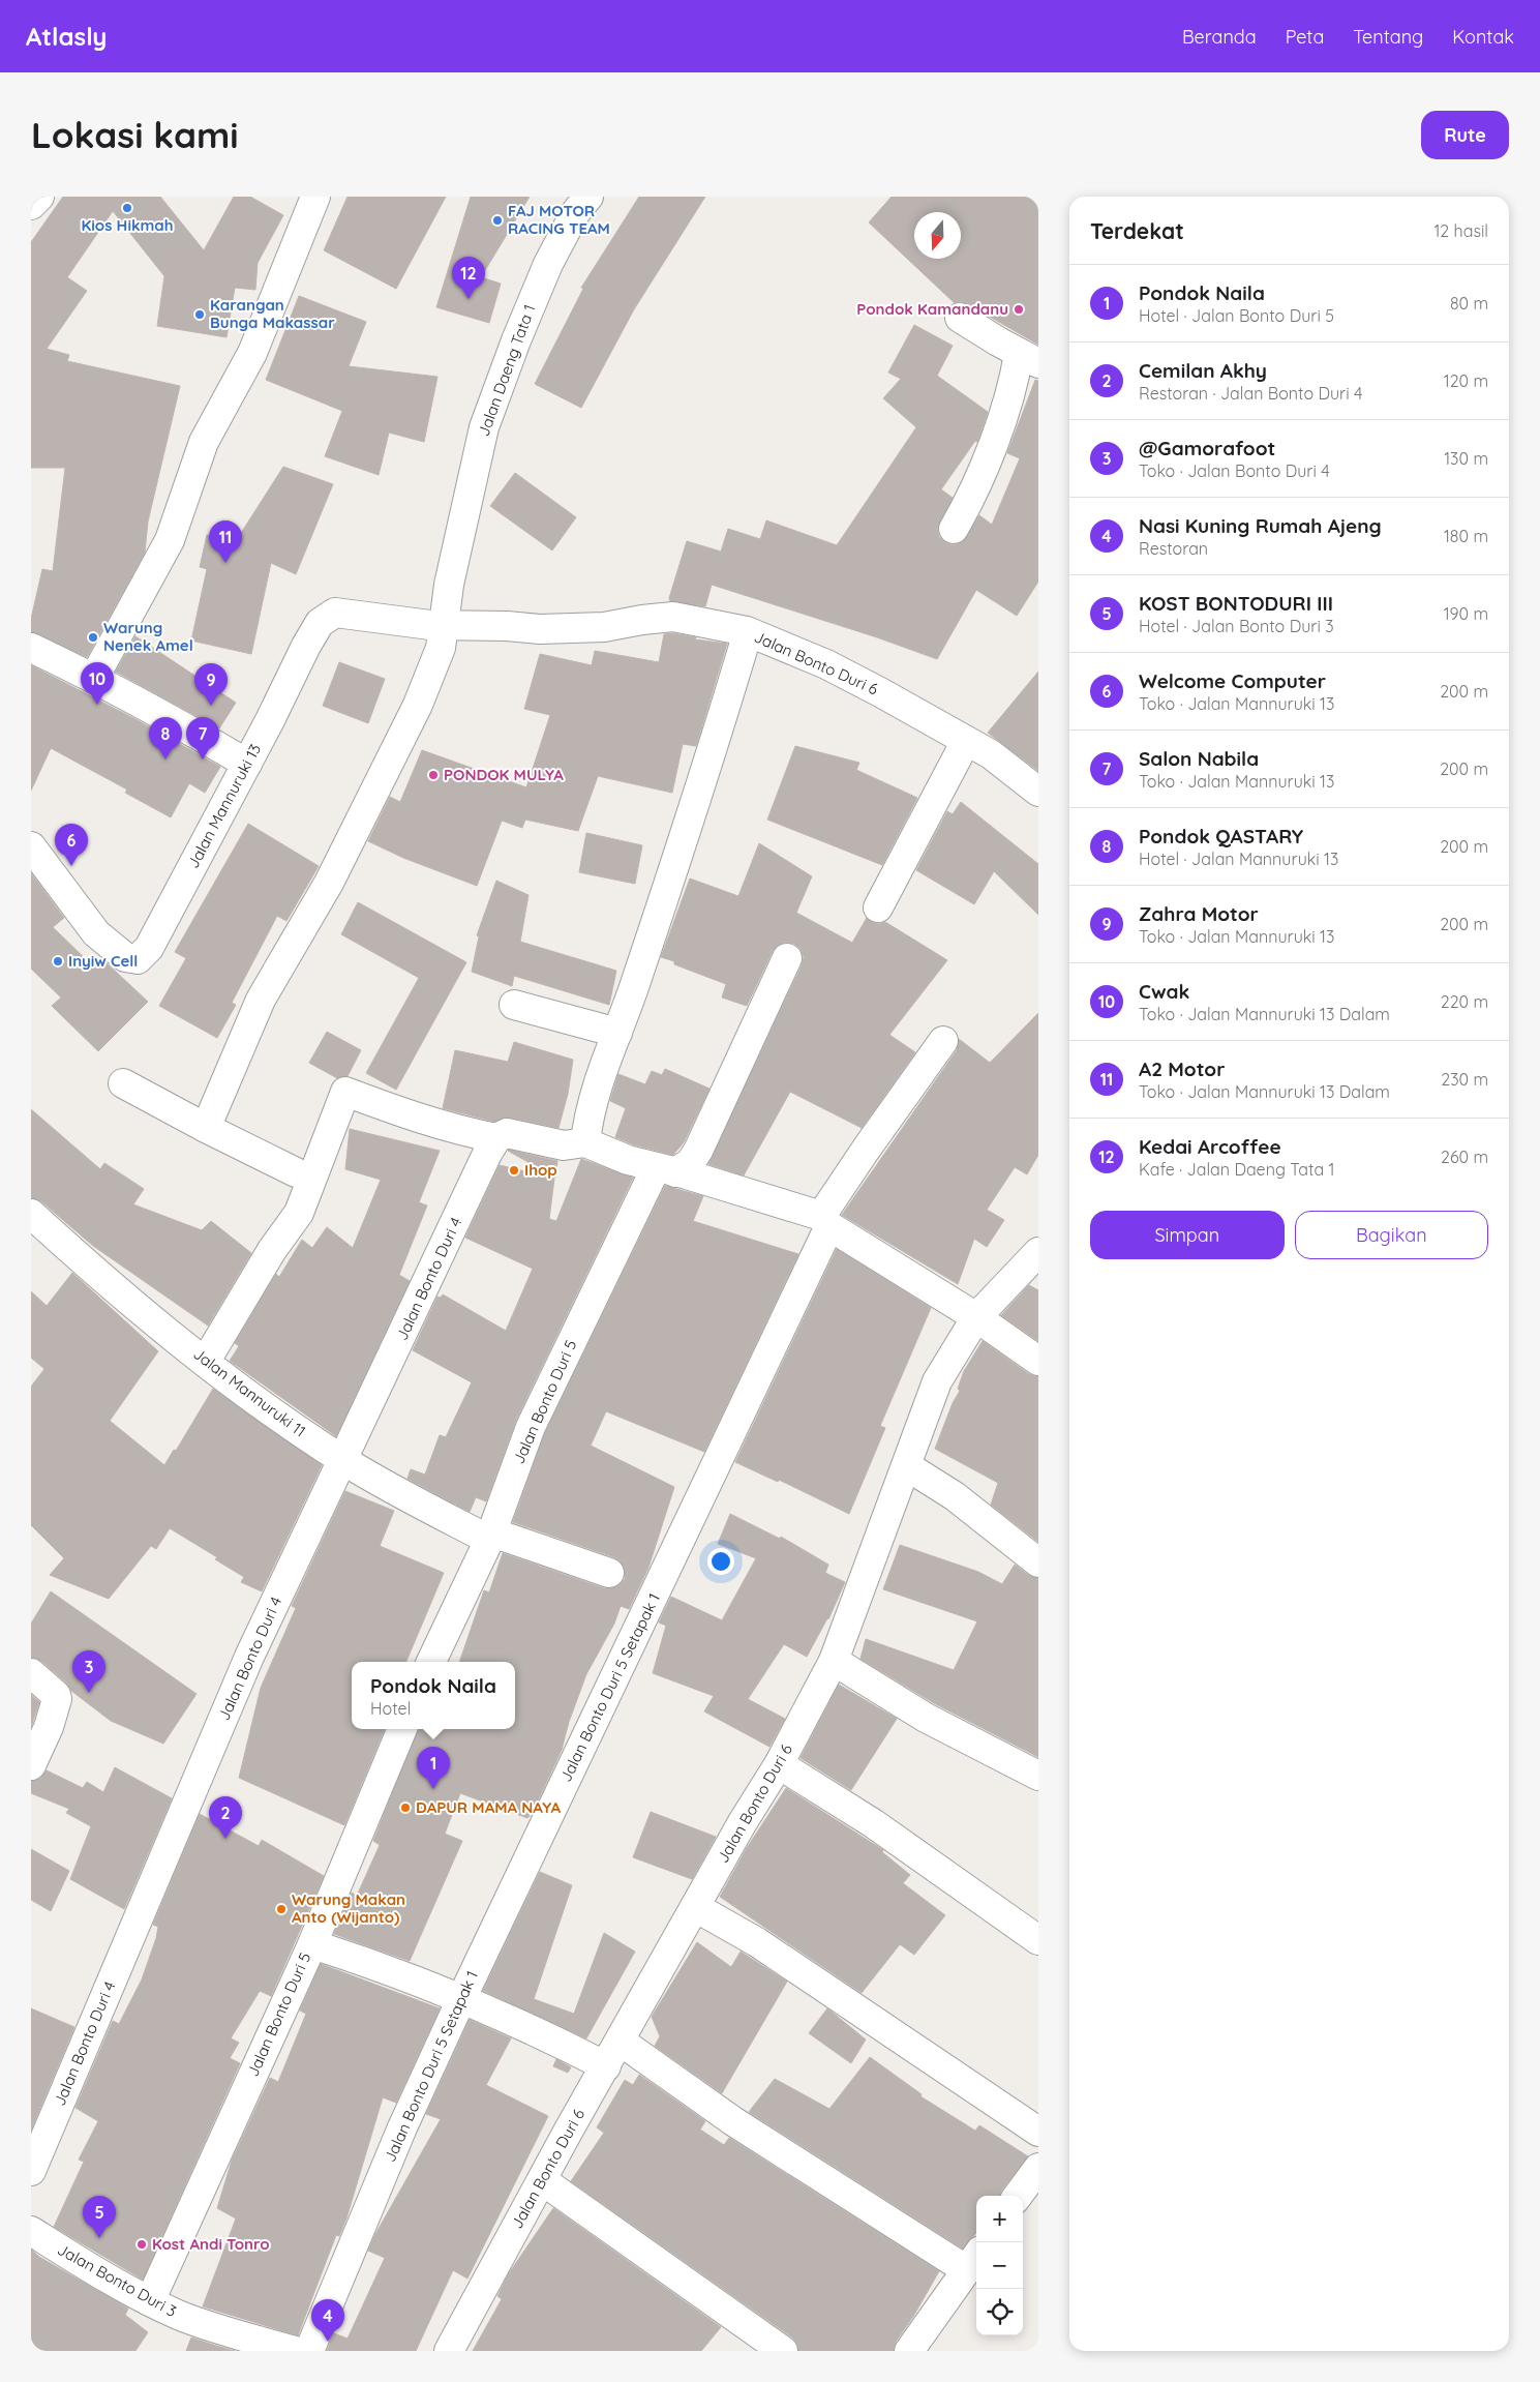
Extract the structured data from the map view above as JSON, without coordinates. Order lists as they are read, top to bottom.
{
  "streets": {
    "street": [
      "Jalan Daeng Tata 1",
      "Jalan Bonto Duri 6",
      "Jalan Mannuruki 13",
      "Jalan Bonto Duri 4",
      "Jalan Mannuruki 11",
      "Jalan Bonto Duri 5",
      "Jalan Bonto Duri 5 Setapak 1",
      "Jalan Bonto Duri 3"
    ]
  },
  "crossings": [
    ["Jalan Daeng Tata 1", "Jalan Bonto Duri 6"],
    ["Jalan Daeng Tata 1", "Jalan Mannuruki 13"],
    ["Jalan Bonto Duri 6", "Jalan Mannuruki 13"],
    ["Jalan Bonto Duri 4", "Jalan Mannuruki 11"],
    ["Jalan Mannuruki 11", "Jalan Bonto Duri 5"],
    ["Jalan Bonto Duri 5", "Jalan Bonto Duri 3"]
  ],
  "places": [
    "Kios Hikmah",
    "FAJ MOTOR RACING TEAM",
    "Pondok Kamandanu",
    "Karangan Bunga Makassar",
    "Warung Nenek Amel",
    "PONDOK MULYA",
    "Inyiw Cell",
    "Ihop",
    "DAPUR MAMA NAYA",
    "Warung Makan Anto (Wijanto)",
    "Kost Andi Tonro"
  ],
  "north": "bottom",
  "page": {
    "header": "Atlasly",
    "nav": [
      "Beranda",
      "Peta",
      "Tentang",
      "Kontak"
    ],
    "buttons": [
      "Rute",
      ["Simpan", "Bagikan"]
    ],
    "title": "Lokasi kami",
    "heading": ["Terdekat", "12 hasil"],
    "pins": [
      "12",
      "11",
      "10",
      "9",
      "7",
      "8",
      "6",
      "3",
      "1",
      "2",
      "5",
      "4"
    ],
    "list": [
      {
        "mark": "1",
        "name": "Pondok Naila",
        "note": "Hotel · Jalan Bonto Duri 5",
        "value": "80 m"
      },
      {
        "mark": "2",
        "name": "Cemilan Akhy",
        "note": "Restoran · Jalan Bonto Duri 4",
        "value": "120 m"
      },
      {
        "mark": "3",
        "name": "@Gamorafoot",
        "note": "Toko · Jalan Bonto Duri 4",
        "value": "130 m"
      },
      {
        "mark": "4",
        "name": "Nasi Kuning Rumah Ajeng",
        "note": "Restoran",
        "value": "180 m"
      },
      {
        "mark": "5",
        "name": "KOST BONTODURI III",
        "note": "Hotel · Jalan Bonto Duri 3",
        "value": "190 m"
      },
      {
        "mark": "6",
        "name": "Welcome Computer",
        "note": "Toko · Jalan Mannuruki 13",
        "value": "200 m"
      },
      {
        "mark": "7",
        "name": "Salon Nabila",
        "note": "Toko · Jalan Mannuruki 13",
        "value": "200 m"
      },
      {
        "mark": "8",
        "name": "Pondok QASTARY",
        "note": "Hotel · Jalan Mannuruki 13",
        "value": "200 m"
      },
      {
        "mark": "9",
        "name": "Zahra Motor",
        "note": "Toko · Jalan Mannuruki 13",
        "value": "200 m"
      },
      {
        "mark": "10",
        "name": "Cwak",
        "note": "Toko · Jalan Mannuruki 13 Dalam",
        "value": "220 m"
      },
      {
        "mark": "11",
        "name": "A2 Motor",
        "note": "Toko · Jalan Mannuruki 13 Dalam",
        "value": "230 m"
      },
      {
        "mark": "12",
        "name": "Kedai Arcoffee",
        "note": "Kafe · Jalan Daeng Tata 1",
        "value": "260 m"
      }
    ],
    "popup": ["Pondok Naila", "Hotel"],
    "map_buttons": ["+", "−"]
  }
}
